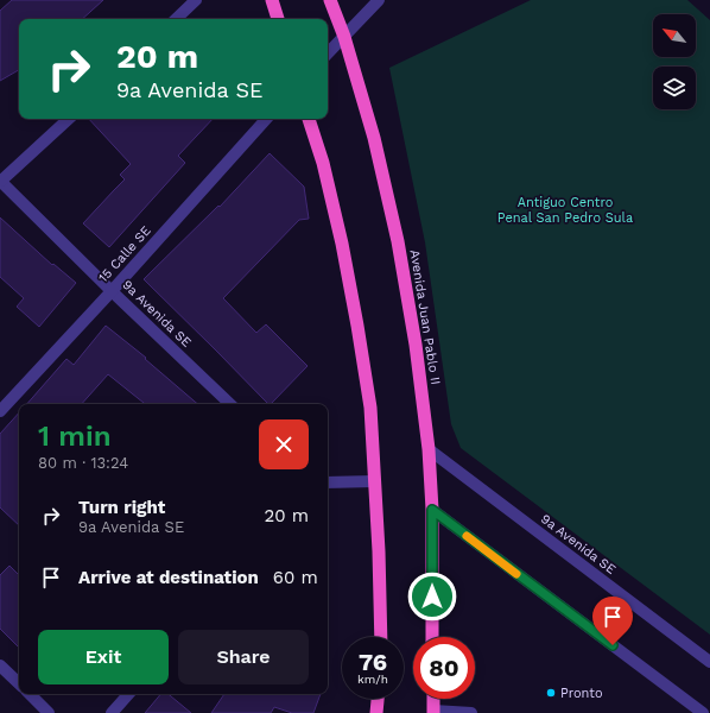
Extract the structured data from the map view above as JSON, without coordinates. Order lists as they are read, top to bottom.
{
  "streets": {
    "highway": ["Avenida Juan Pablo II"],
    "street": ["15 Calle SE", "9a Avenida SE"]
  },
  "crossings": [
    ["15 Calle SE", "9a Avenida SE"],
    ["9a Avenida SE", "Avenida Juan Pablo II"]
  ],
  "parks": ["Antiguo Centro Penal San Pedro Sula"],
  "places": ["Pronto"],
  "north": "top left",
  "page": {
    "turn": ["20 m", "9a Avenida SE"],
    "heading": ["1 min", "80 m · 13:24"],
    "list": [
      {
        "name": "Turn right",
        "note": "9a Avenida SE",
        "value": "20 m"
      },
      {
        "name": "Arrive at destination",
        "value": "60 m"
      }
    ],
    "buttons": ["Exit", "Share"],
    "speed": "76 km/h",
    "limit": "80"
  }
}
